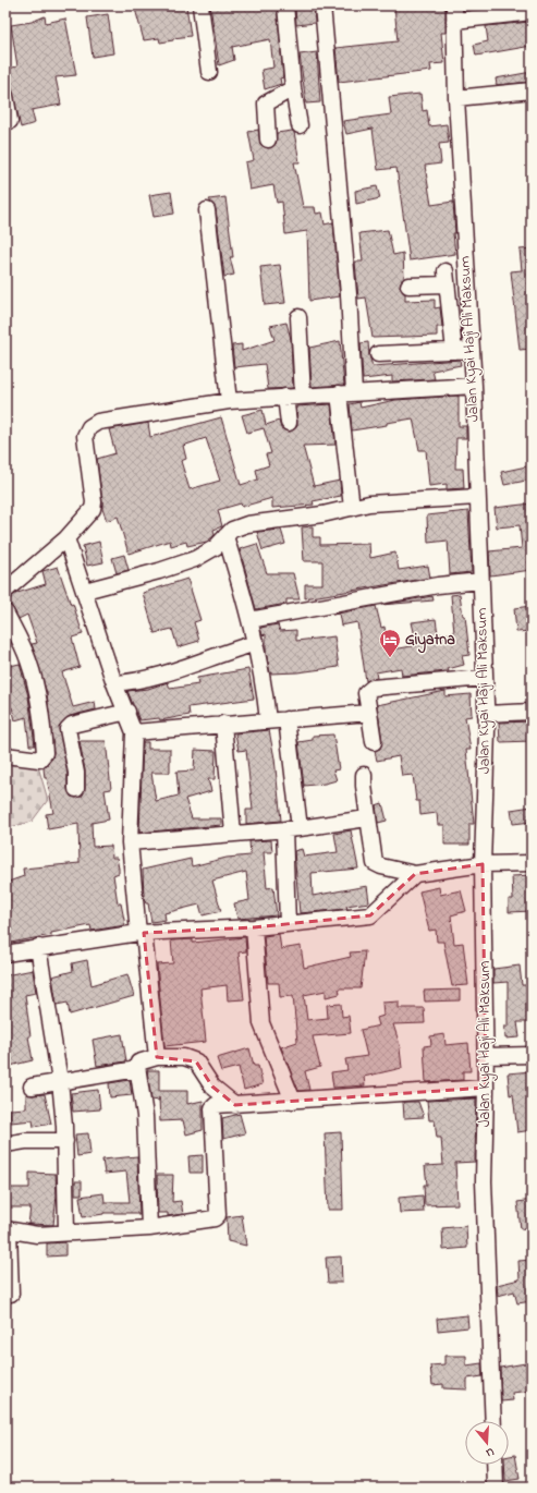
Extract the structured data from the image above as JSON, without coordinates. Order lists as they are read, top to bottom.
{
  "streets": {
    "street": ["Jalan Kyai Haji Ali Maksum"]
  },
  "places": {
    "hotel": ["Giyatna"]
  },
  "north": "bottom"
}
